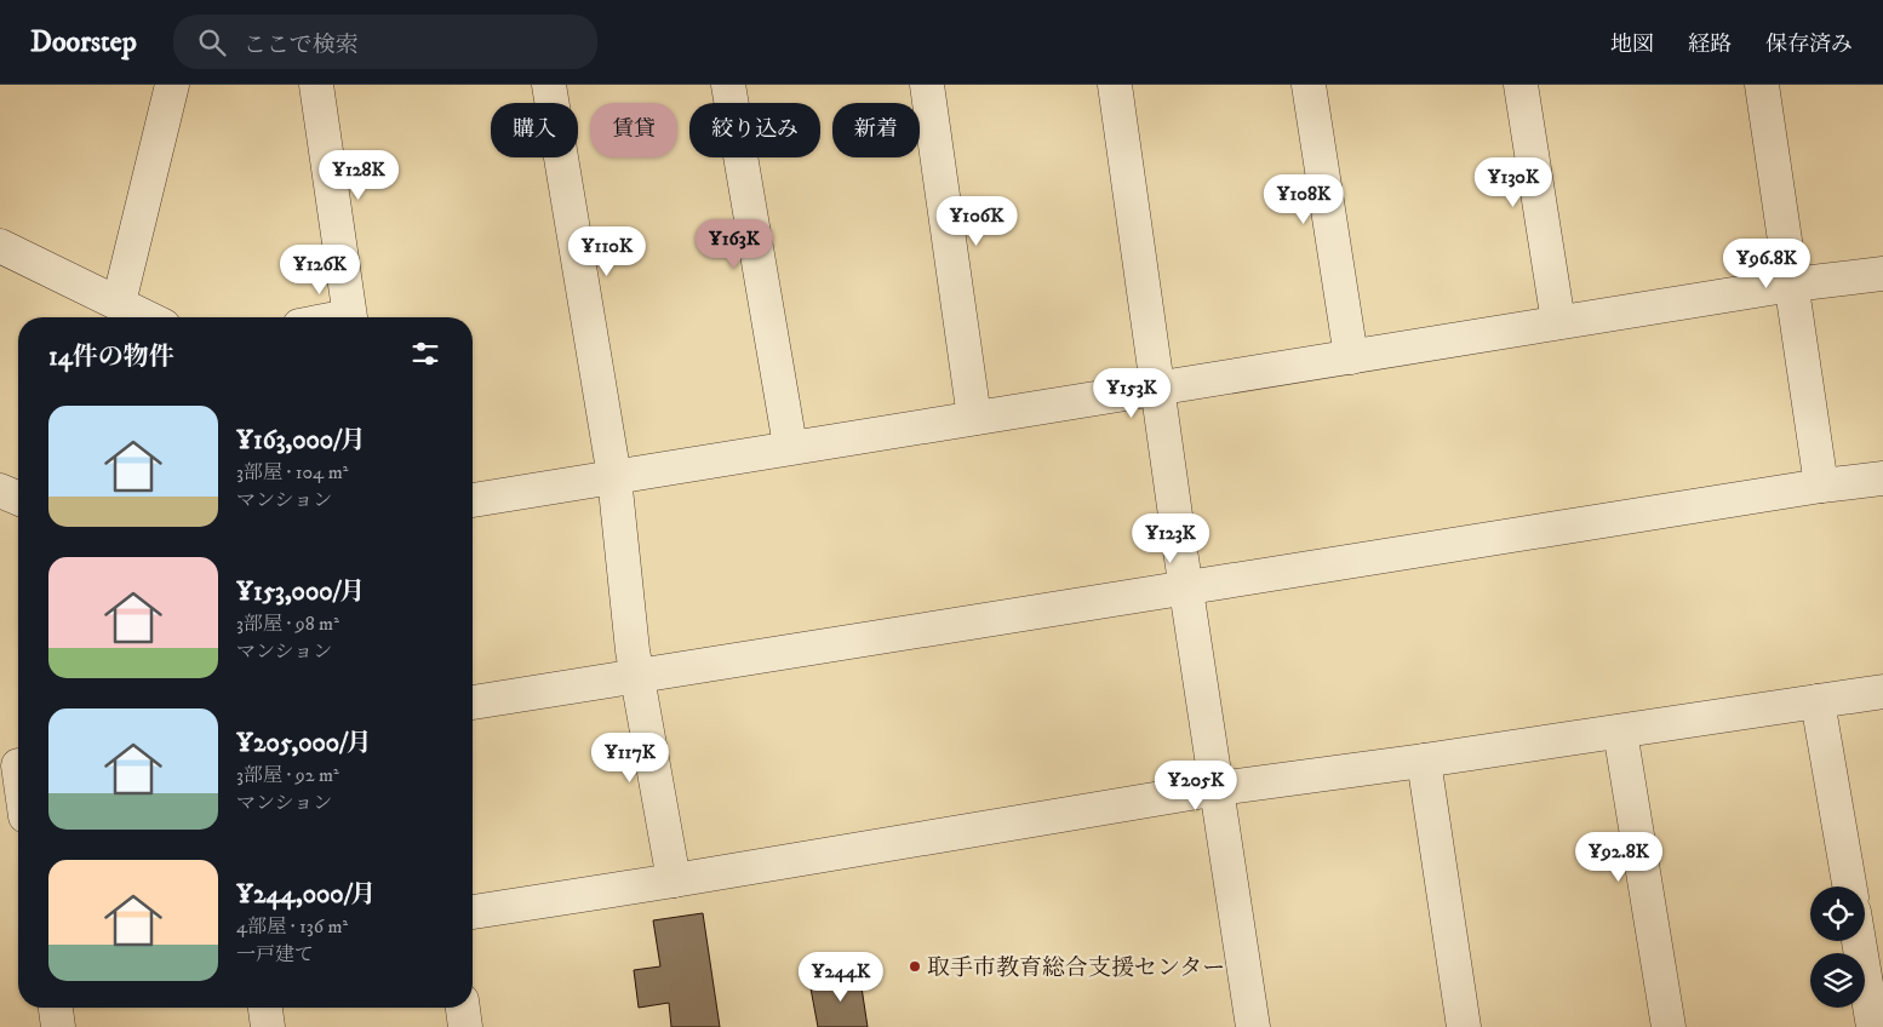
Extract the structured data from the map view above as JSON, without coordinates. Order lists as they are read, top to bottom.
{
  "places": ["取手市教育総合支援センター"],
  "page": {
    "header": "Doorstep",
    "search": "ここで検索",
    "nav": ["地図", "経路", "保存済み"],
    "chip": [
      "購入",
      "賃貸",
      "絞り込み",
      "新着"
    ],
    "price": [
      "¥128K",
      "¥130K",
      "¥108K",
      "¥106K",
      "¥163K",
      "¥110K",
      "¥96.8K",
      "¥126K",
      "¥153K",
      "¥123K",
      "¥117K",
      "¥205K",
      "¥92.8K",
      "¥244K"
    ],
    "heading": "14件の物件",
    "list": [
      {
        "name": "¥163,000/月",
        "note": "3部屋 · 104 m² · マンション"
      },
      {
        "name": "¥153,000/月",
        "note": "3部屋 · 98 m² · マンション"
      },
      {
        "name": "¥205,000/月",
        "note": "3部屋 · 92 m² · マンション"
      },
      {
        "name": "¥244,000/月",
        "note": "4部屋 · 136 m² · 一戸建て"
      }
    ]
  }
}
